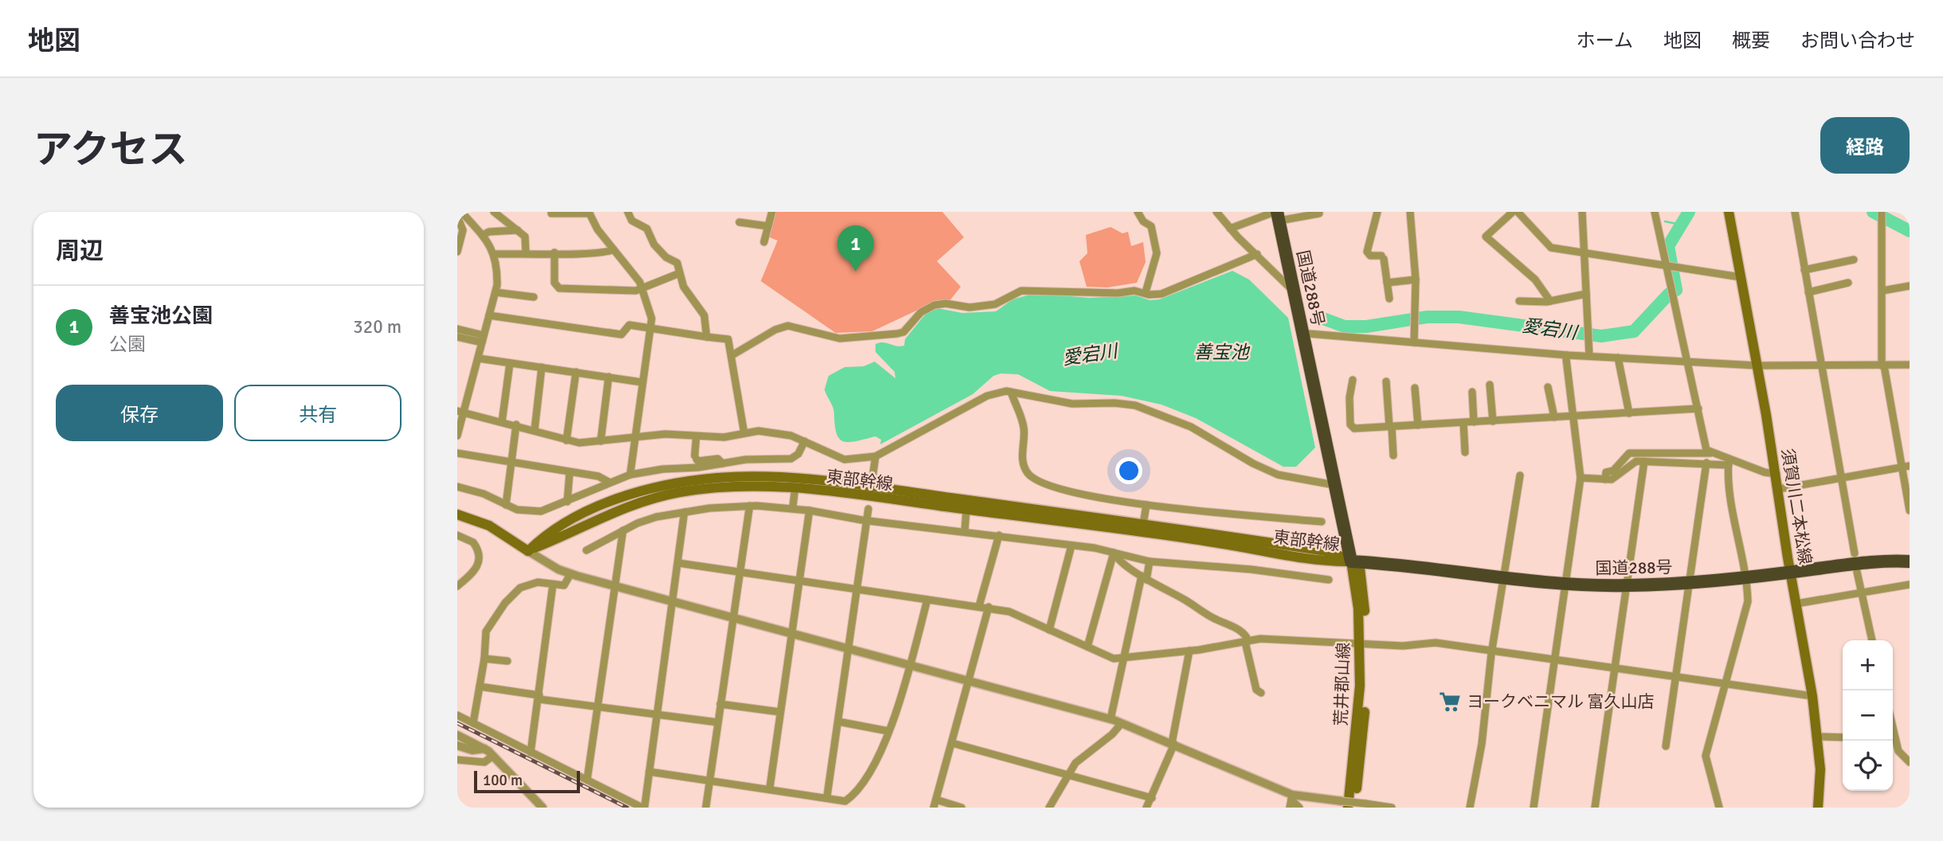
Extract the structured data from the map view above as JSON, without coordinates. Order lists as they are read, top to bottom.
{
  "streets": {
    "highway": ["国道288号"],
    "main road": ["東部幹線", "須賀川二本松線", "荒井郡山線"]
  },
  "crossings": [
    ["国道288号", "東部幹線"],
    ["国道288号", "須賀川二本松線"],
    ["国道288号", "荒井郡山線"],
    ["東部幹線", "荒井郡山線"]
  ],
  "water": ["愛宕川", "善宝池"],
  "places": {
    "supermarket": ["ヨークベニマル 富久山店"]
  },
  "scale_bar": "100 m",
  "page": {
    "header": "地図",
    "nav": [
      "ホーム",
      "地図",
      "概要",
      "お問い合わせ"
    ],
    "title": "アクセス",
    "buttons": [
      "経路",
      ["保存", "共有"]
    ],
    "heading": "周辺",
    "pins": "1",
    "list": [
      {
        "mark": "1",
        "name": "善宝池公園",
        "note": "公園",
        "value": "320 m"
      }
    ],
    "map_buttons": ["+", "−"],
    "scale": "100 m"
  }
}
